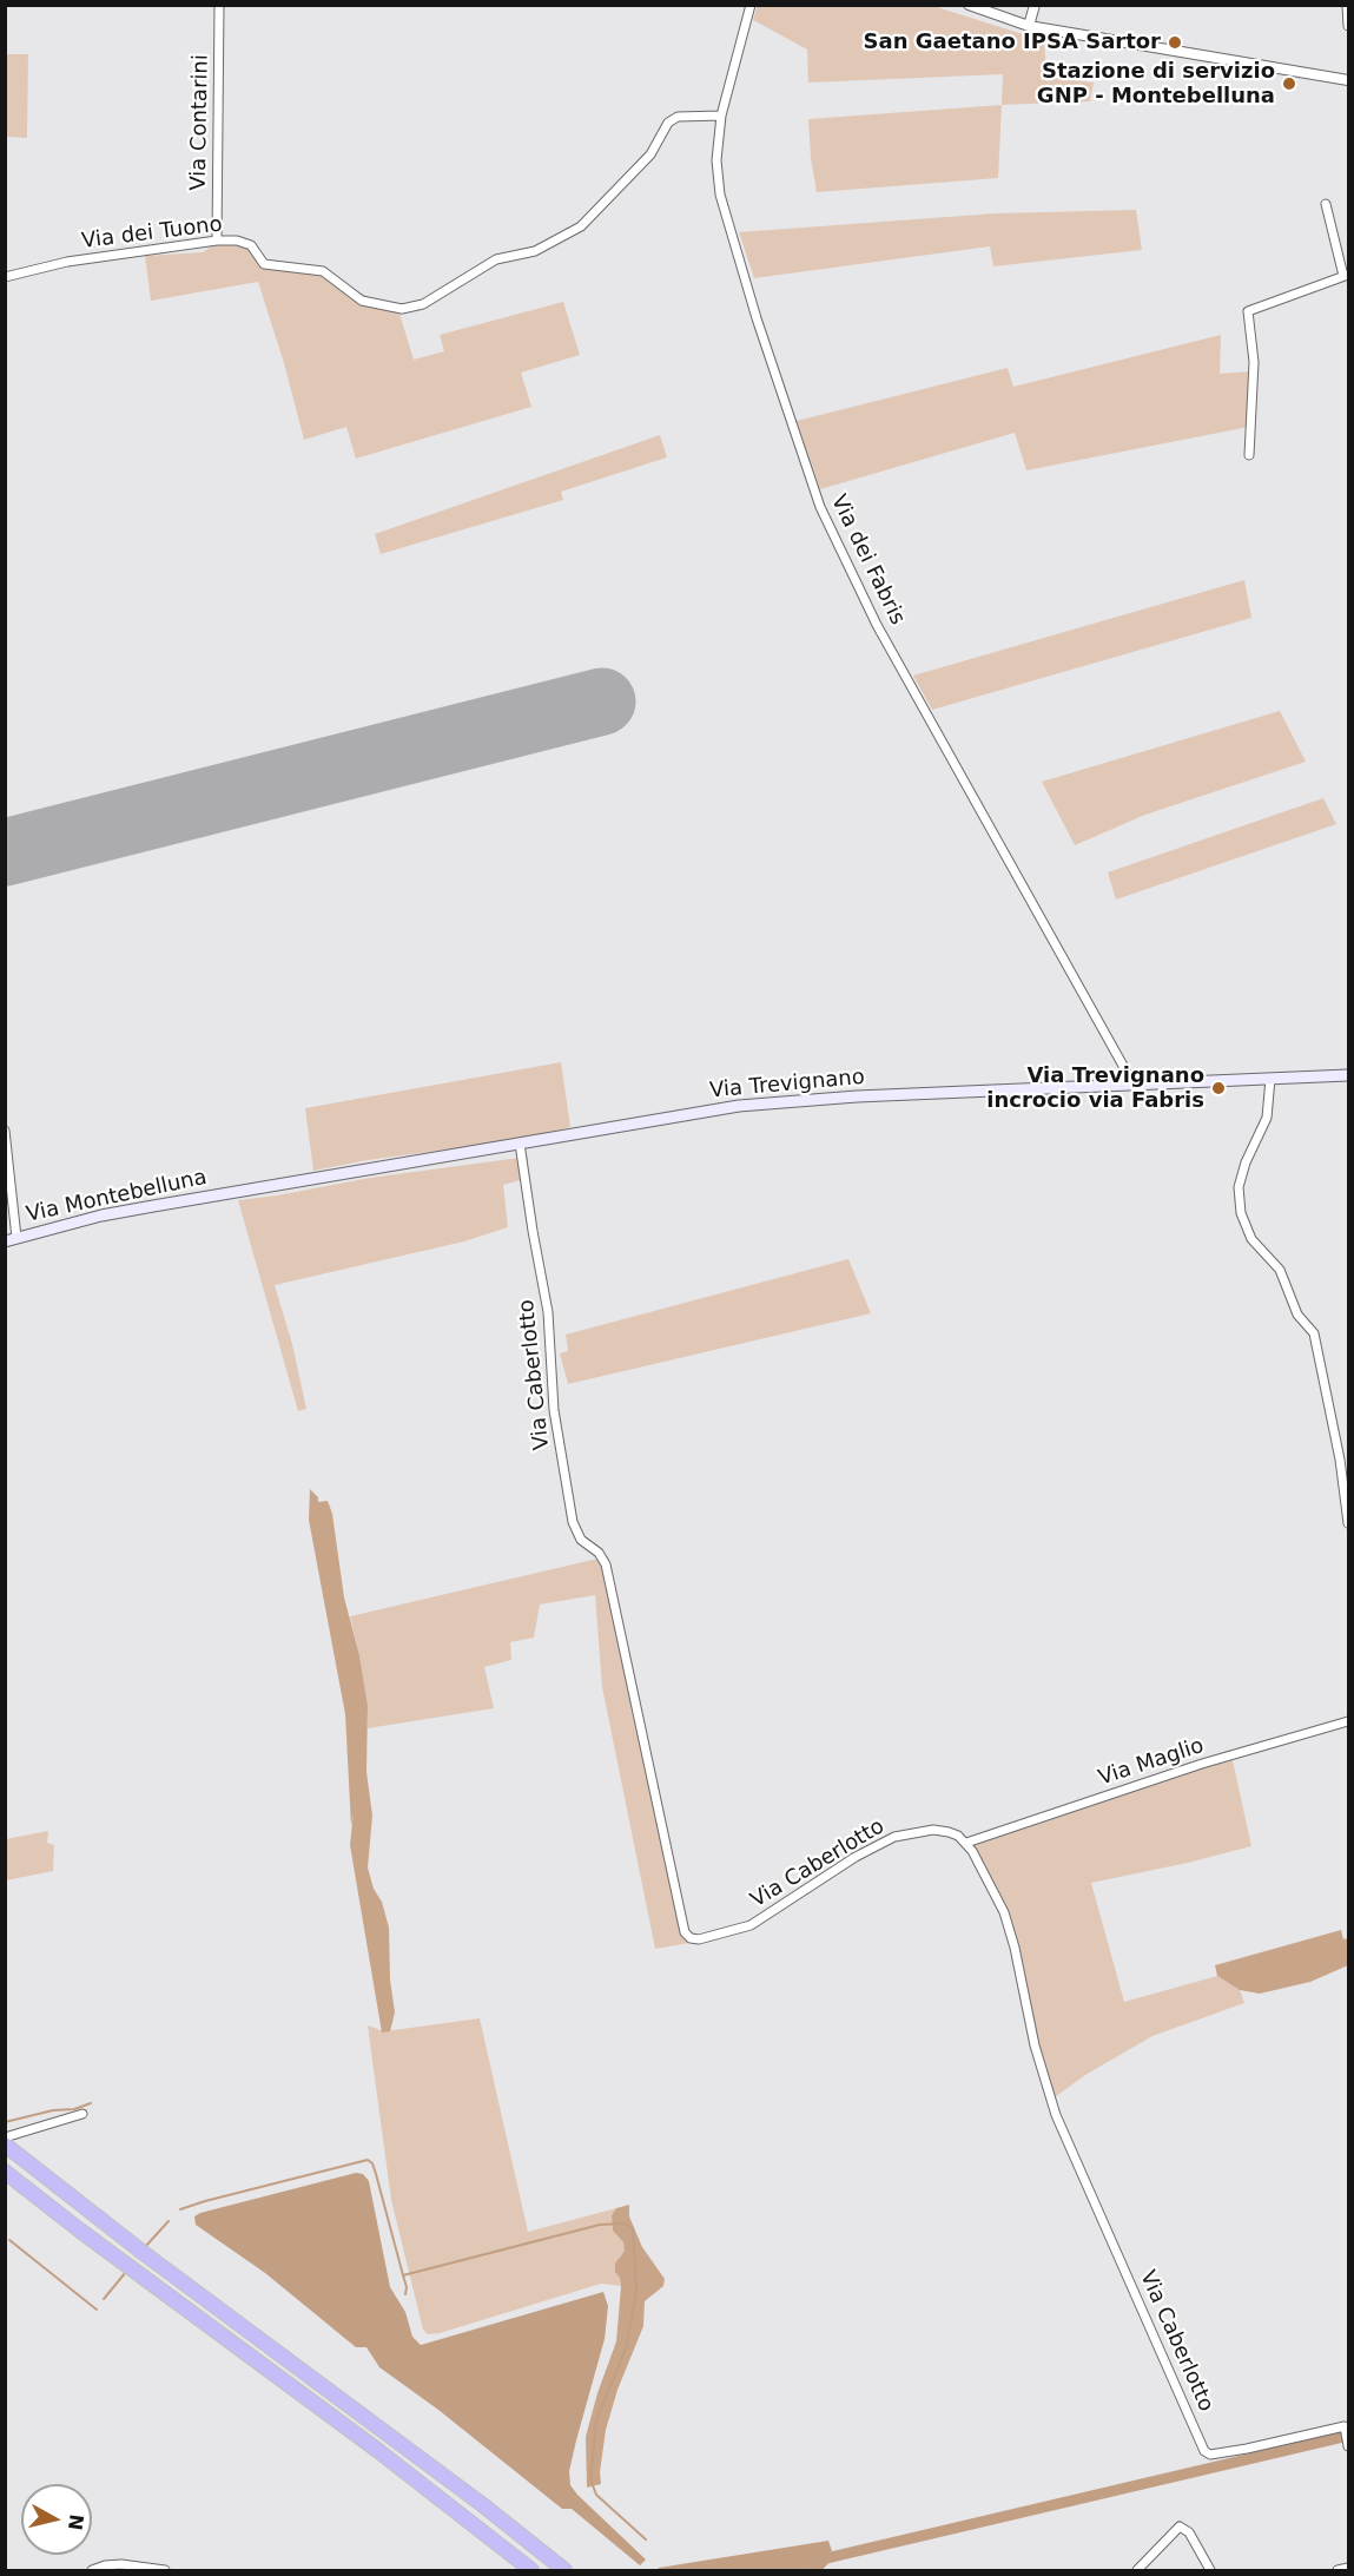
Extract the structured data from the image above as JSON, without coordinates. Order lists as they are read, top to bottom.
{
  "streets": {
    "main road": ["Via Trevignano", "Via Montebelluna"],
    "street": [
      "Via Contarini",
      "Via dei Tuono",
      "Via dei Fabris",
      "Via Caberlotto",
      "Via Maglio"
    ]
  },
  "crossings": [
    ["Via Contarini", "Via dei Tuono"],
    ["Via dei Tuono", "Via dei Fabris"],
    ["Via dei Fabris", "Via Trevignano"],
    ["Via Trevignano", "Via Montebelluna"],
    ["Via Trevignano", "Via Caberlotto"],
    ["Via Caberlotto", "Via Maglio"]
  ],
  "places": ["San Gaetano IPSA Sartor", "Stazione di servizio GNP - Montebelluna", "Via Trevignano incrocio via Fabris"],
  "north": "right"
}
